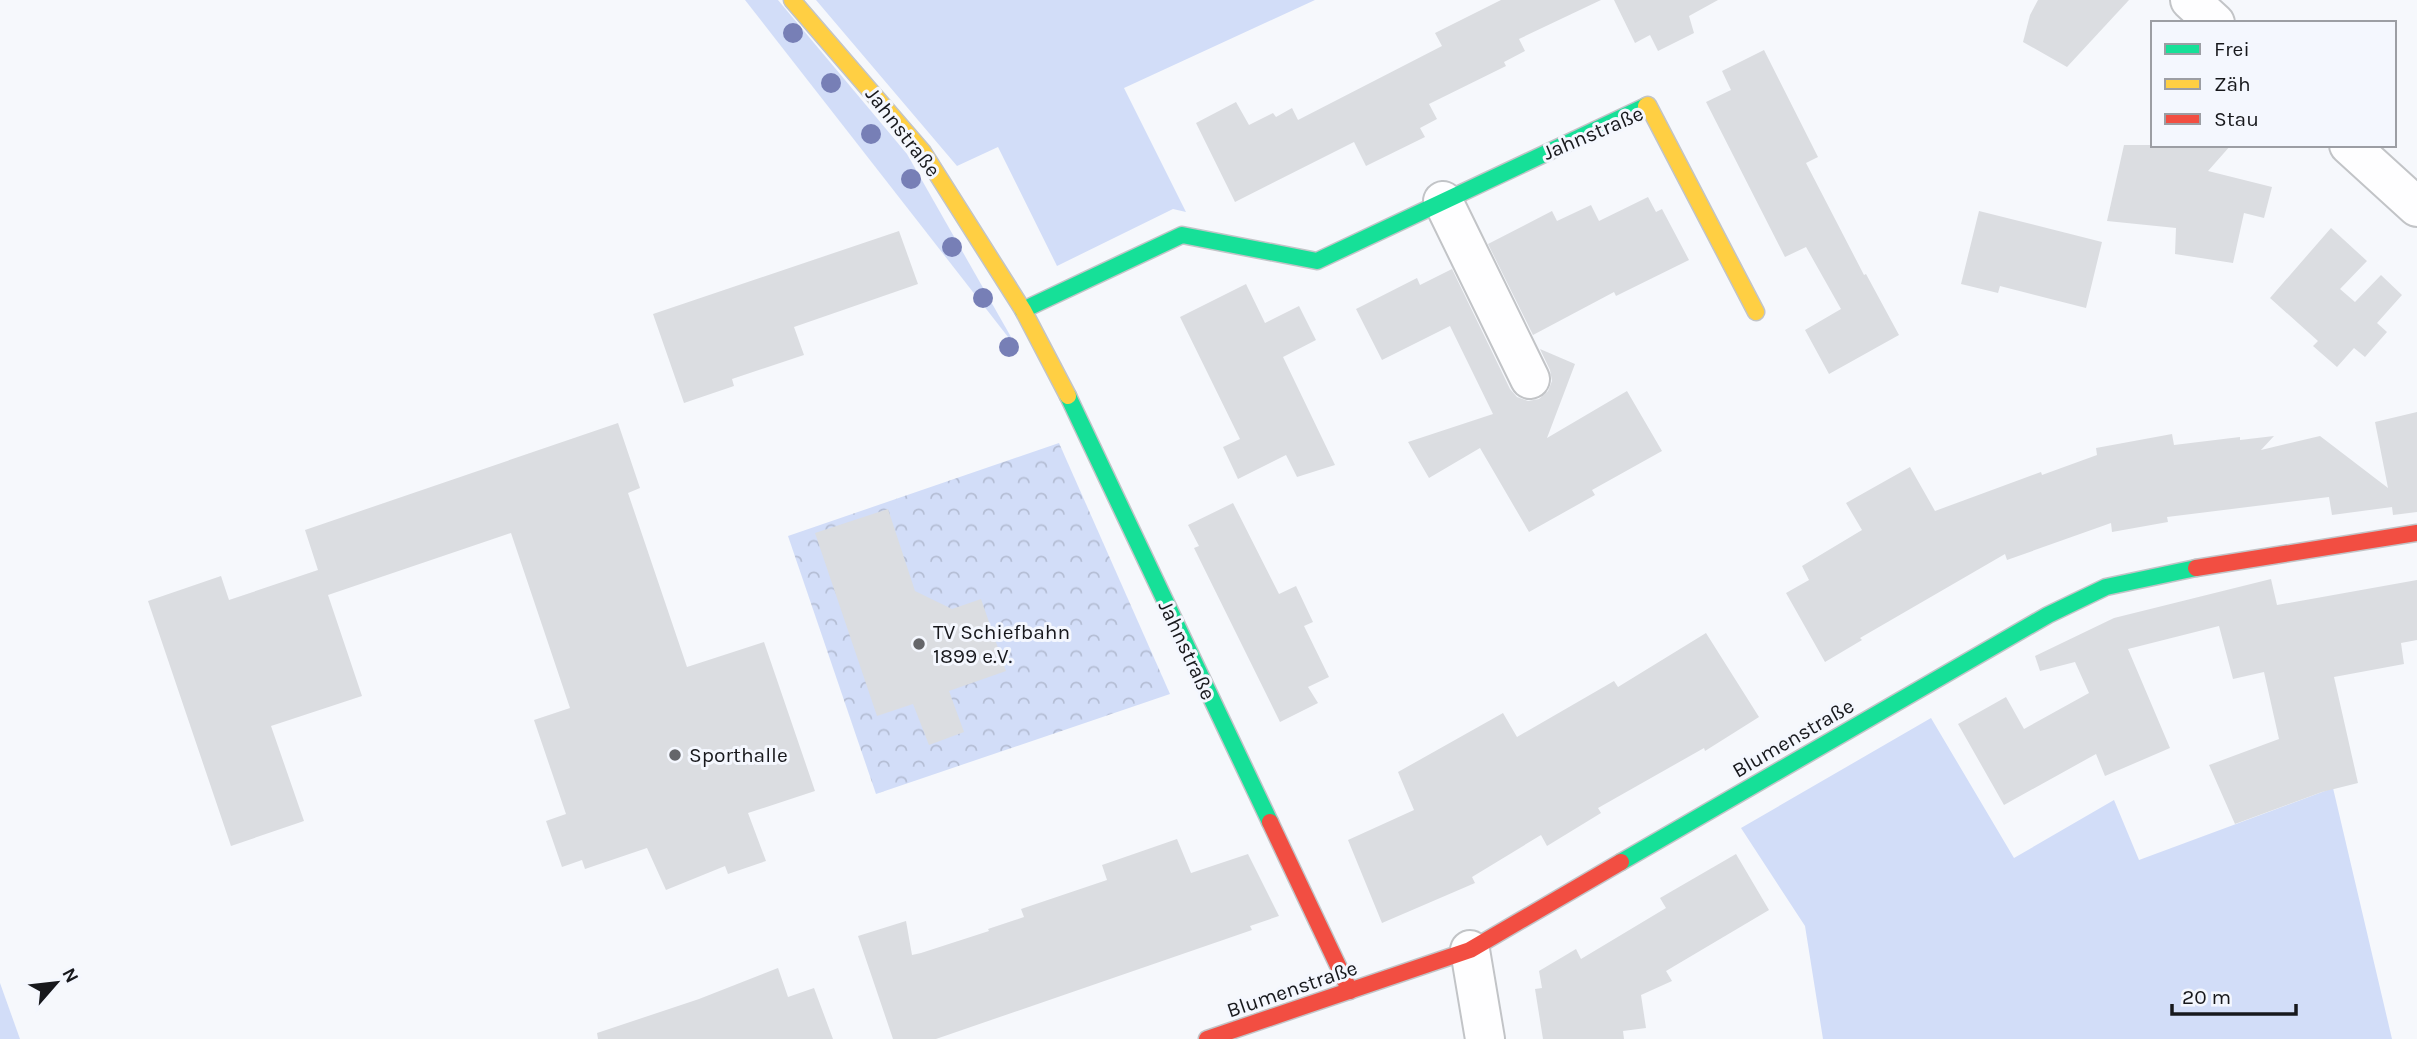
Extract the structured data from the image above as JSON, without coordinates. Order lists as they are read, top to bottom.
{
  "streets": {
    "street": ["Jahnstraße", "Blumenstraße"]
  },
  "crossings": [
    ["Jahnstraße", "Blumenstraße"]
  ],
  "places": ["TV Schiefbahn 1899 e.V.", "Sporthalle"],
  "legend": ["Frei", "Zäh", "Stau"],
  "scale_bar": "20 m",
  "north": "top right"
}
